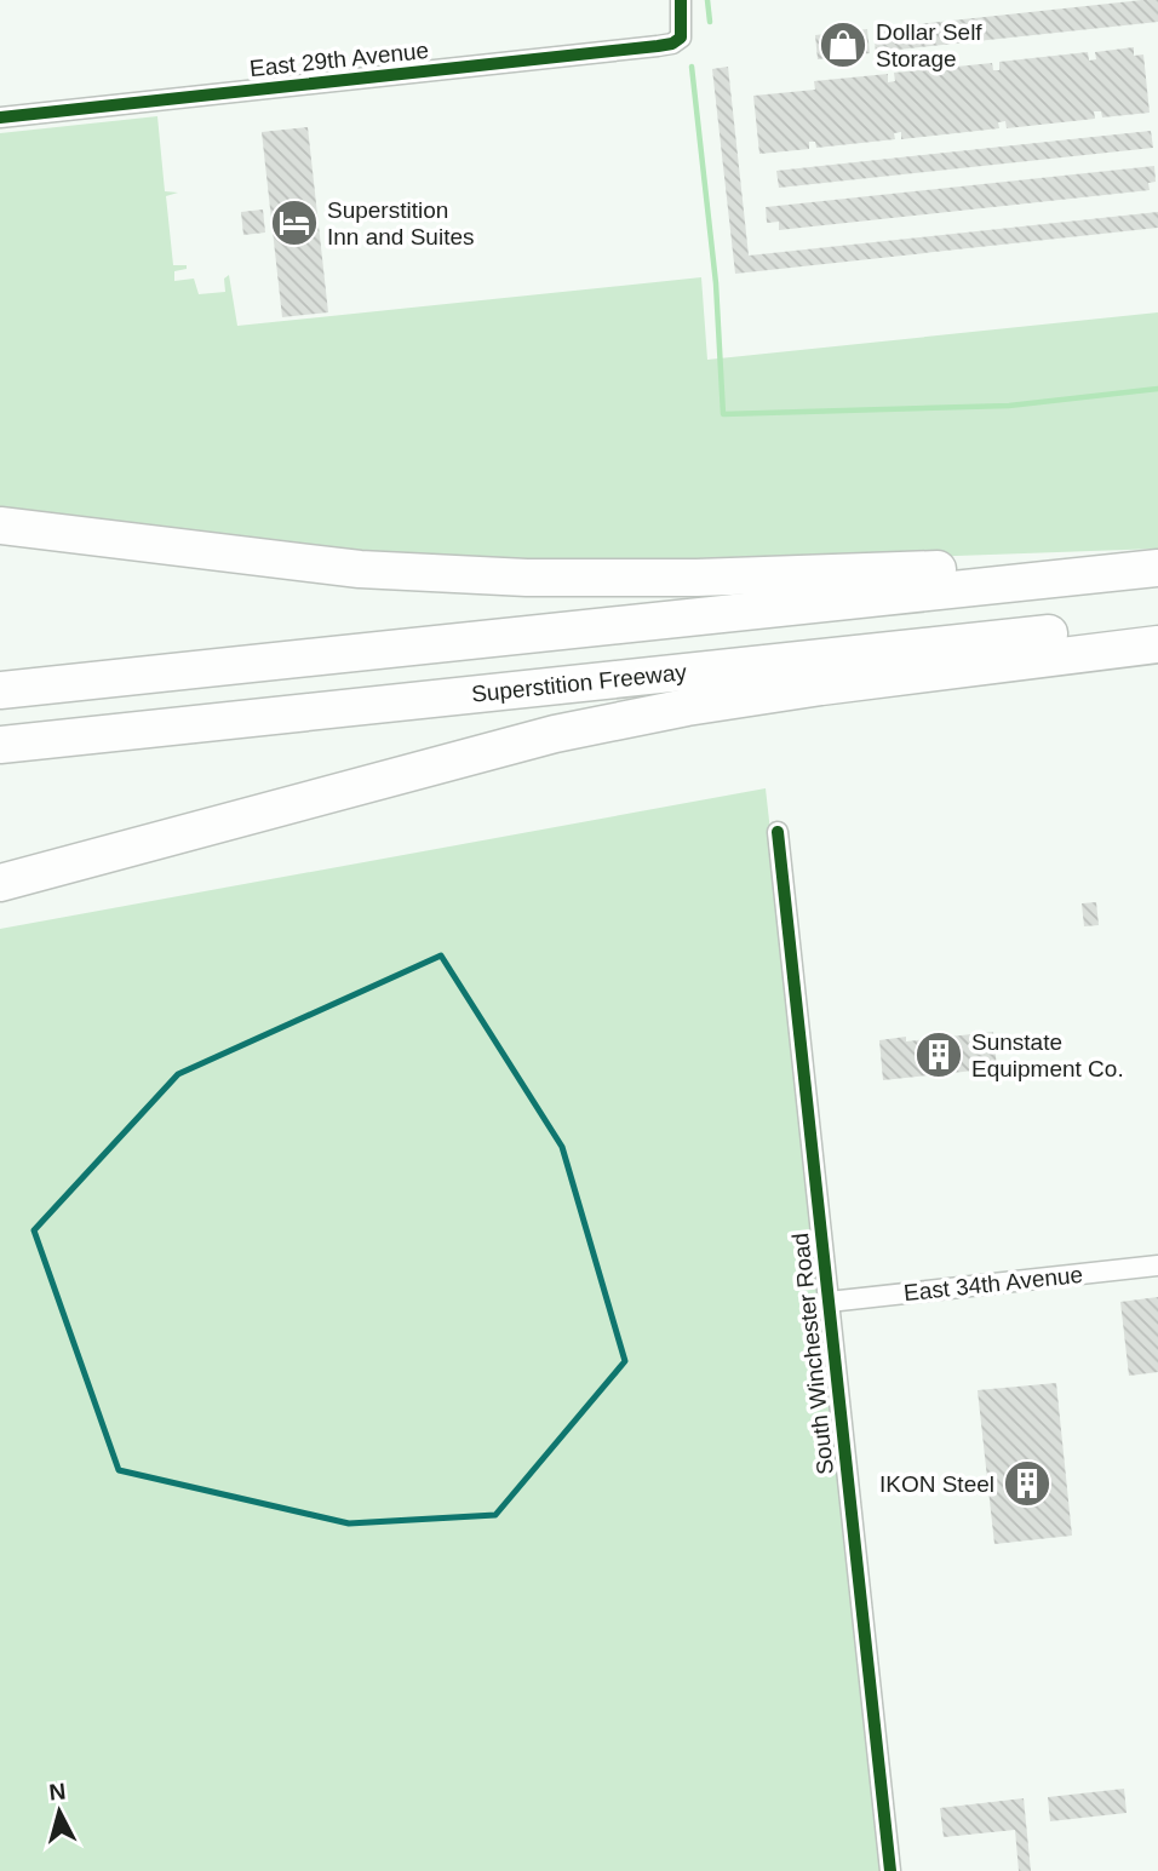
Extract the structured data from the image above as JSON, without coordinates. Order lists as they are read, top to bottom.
{
  "streets": {
    "highway": ["Superstition Freeway"],
    "street": ["East 29th Avenue", "East 34th Avenue", "South Winchester Road"]
  },
  "crossings": [
    ["East 34th Avenue", "South Winchester Road"]
  ],
  "places": {
    "shop": ["Dollar Self Storage"],
    "hotel": ["Superstition Inn and Suites"],
    "building": ["Sunstate Equipment Co.", "IKON Steel"]
  },
  "north": "top"
}
